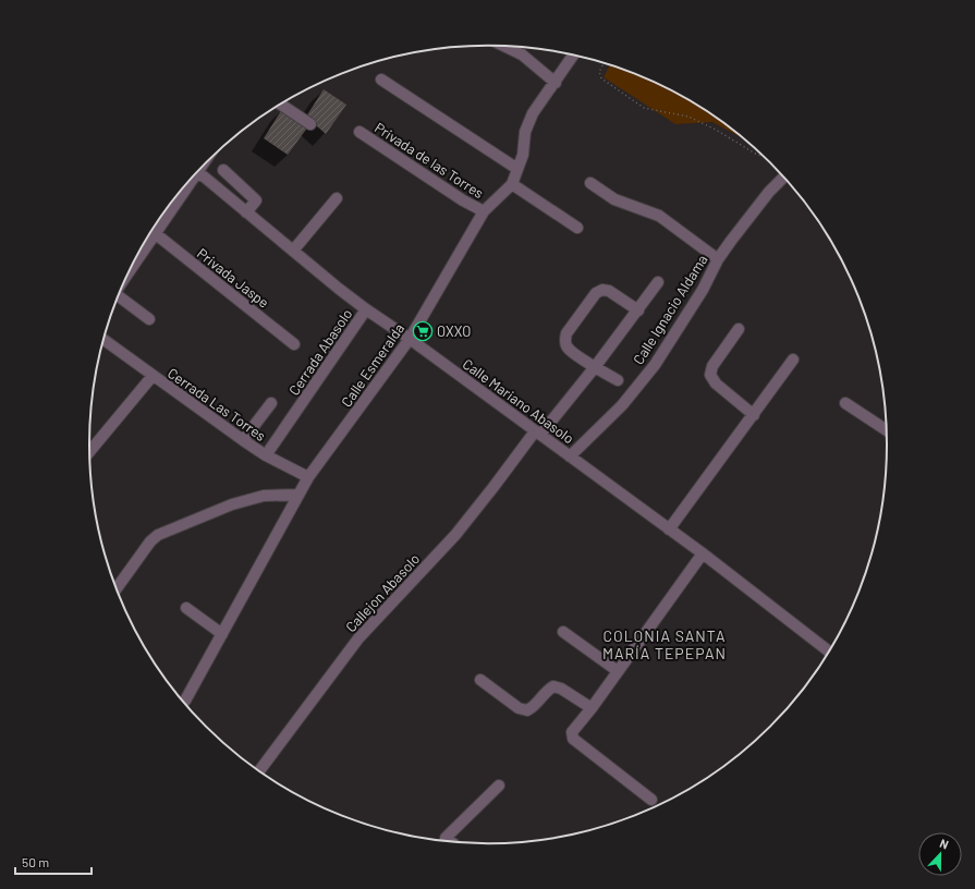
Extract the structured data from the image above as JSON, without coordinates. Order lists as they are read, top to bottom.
{
  "streets": {
    "street": [
      "Privada de las Torres",
      "Privada Jaspe",
      "Calle Ignacio Aldama",
      "Cerrada Abasolo",
      "Calle Esmeralda",
      "Calle Mariano Abasolo",
      "Cerrada Las Torres",
      "Callejon Abasolo"
    ]
  },
  "crossings": [
    ["Privada de las Torres", "Calle Esmeralda"],
    ["Calle Ignacio Aldama", "Calle Mariano Abasolo"],
    ["Cerrada Abasolo", "Calle Mariano Abasolo"],
    ["Cerrada Abasolo", "Cerrada Las Torres"],
    ["Calle Esmeralda", "Calle Mariano Abasolo"],
    ["Calle Esmeralda", "Cerrada Las Torres"],
    ["Calle Mariano Abasolo", "Callejon Abasolo"]
  ],
  "districts": ["COLONIA SANTA MARÍA TEPEPAN"],
  "places": {
    "supermarket": ["OXXO"]
  },
  "scale_bar": "50 m",
  "north": "top"
}
